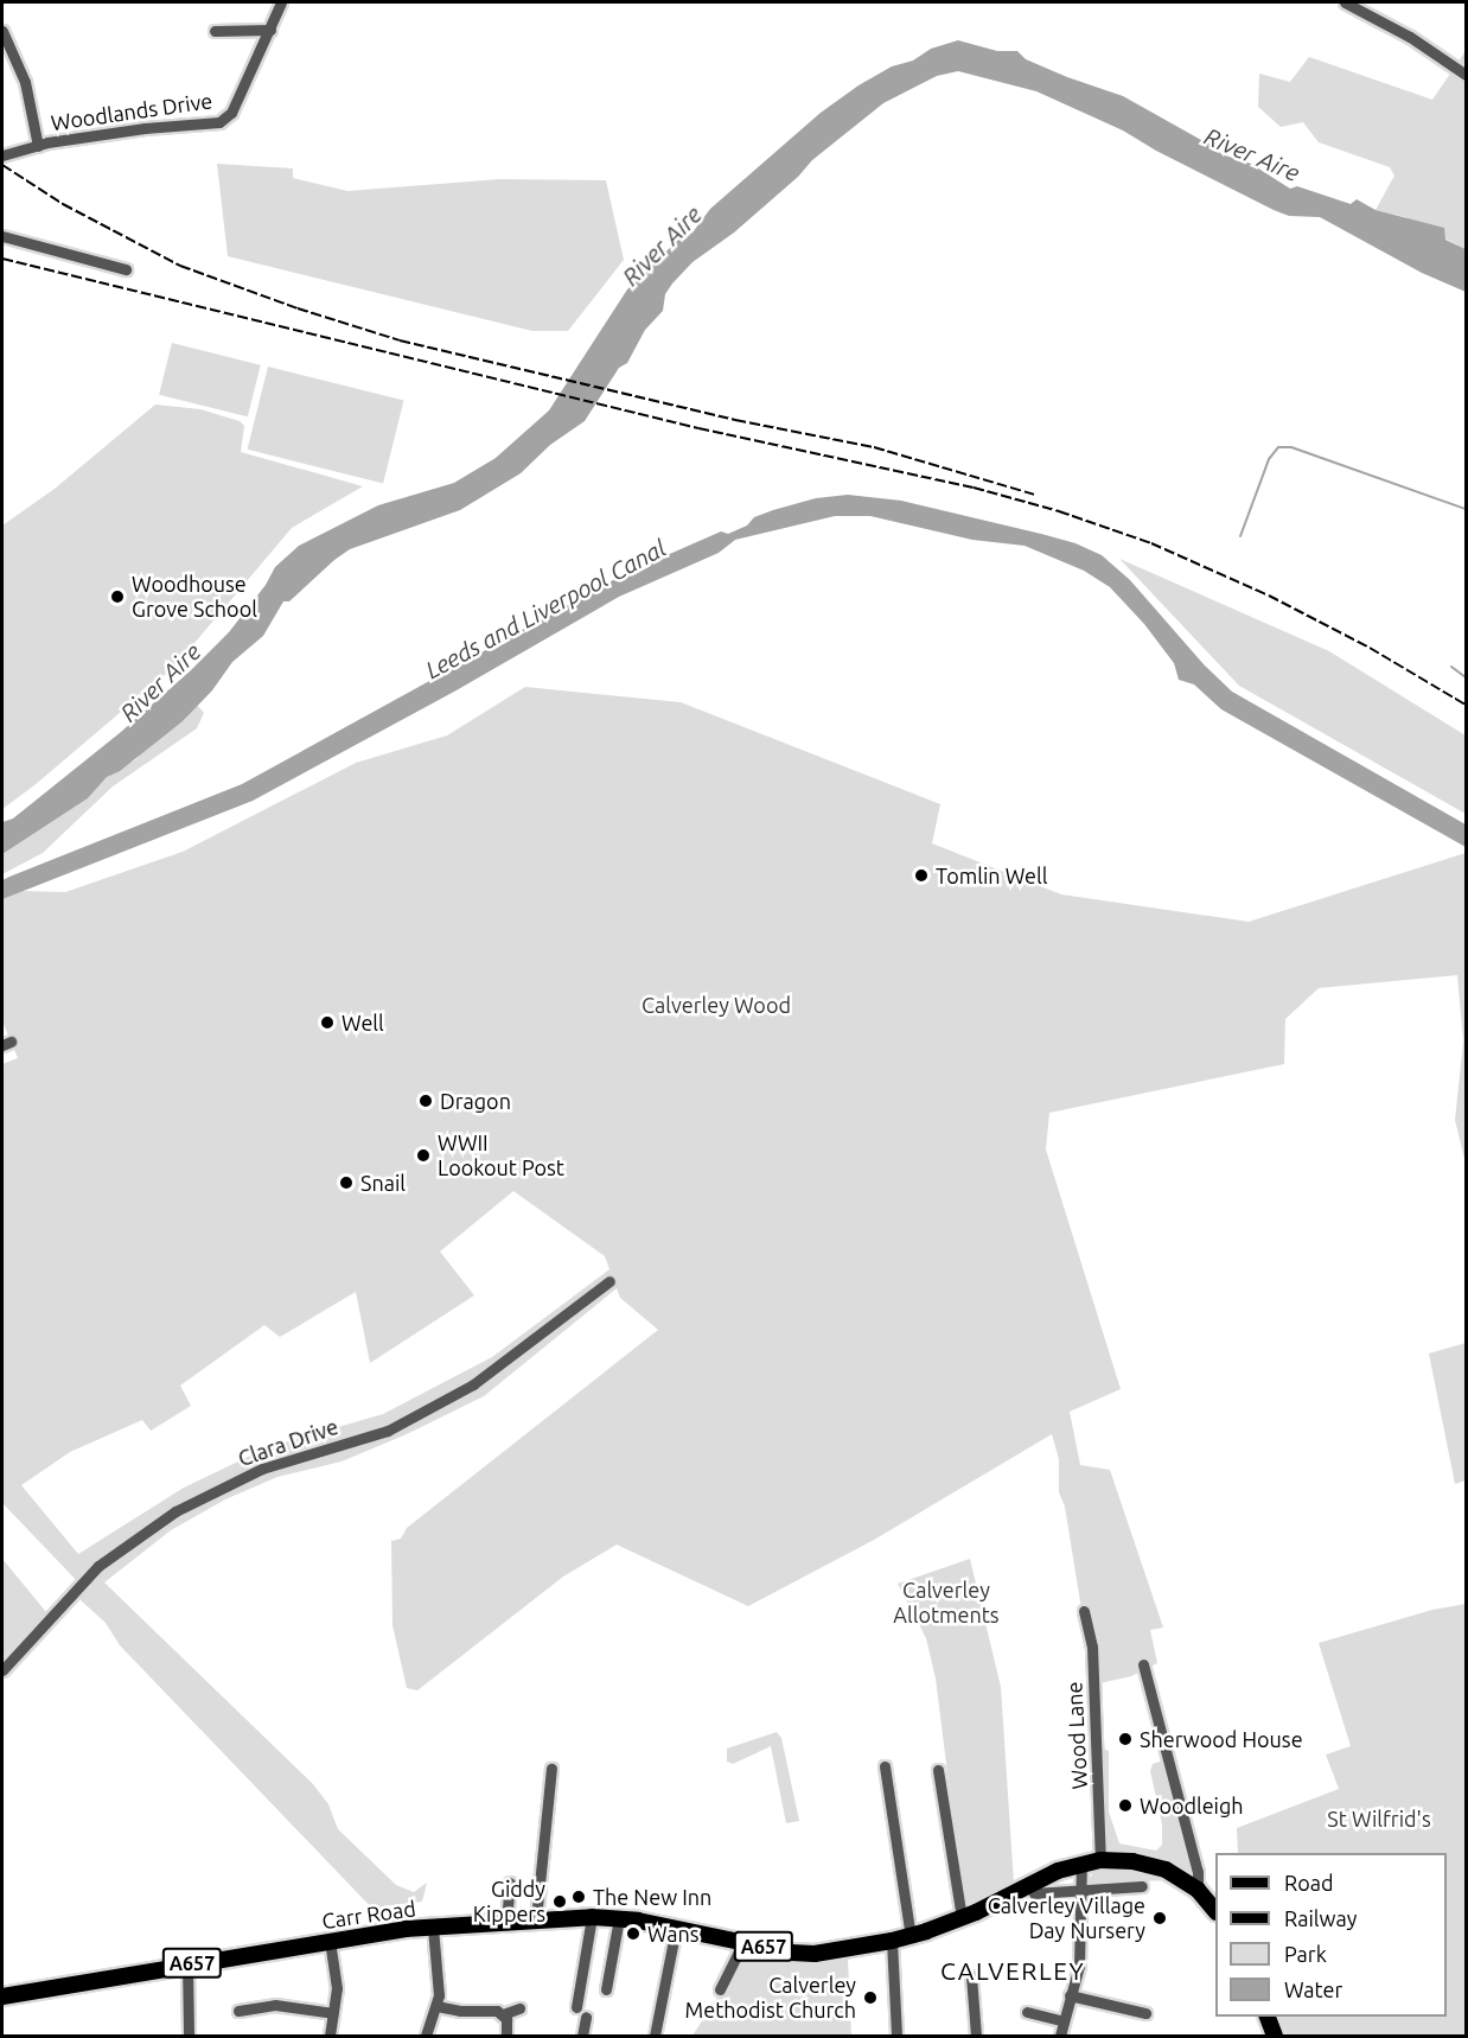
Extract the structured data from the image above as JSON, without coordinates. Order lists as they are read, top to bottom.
{
  "streets": {
    "main road": ["Carr Road", "A657"],
    "street": ["Woodlands Drive", "Clara Drive", "Wood Lane"]
  },
  "crossings": [
    ["Wood Lane", "Carr Road"],
    ["Carr Road", "A657"]
  ],
  "districts": ["CALVERLEY"],
  "water": ["River Aire", "Leeds and Liverpool Canal"],
  "parks": ["Calverley Wood", "Calverley Allotments", "St Wilfrid's"],
  "places": [
    "Woodhouse Grove School",
    "Tomlin Well",
    "Well",
    "Dragon",
    "WWII Lookout Post",
    "Snail",
    "Sherwood House",
    "Woodleigh",
    "The New Inn",
    "Giddy Kippers",
    "Calverley Village Day Nursery",
    "Wans",
    "Calverley Methodist Church"
  ],
  "legend": [
    "Road",
    "Railway",
    "Park",
    "Water"
  ]
}
